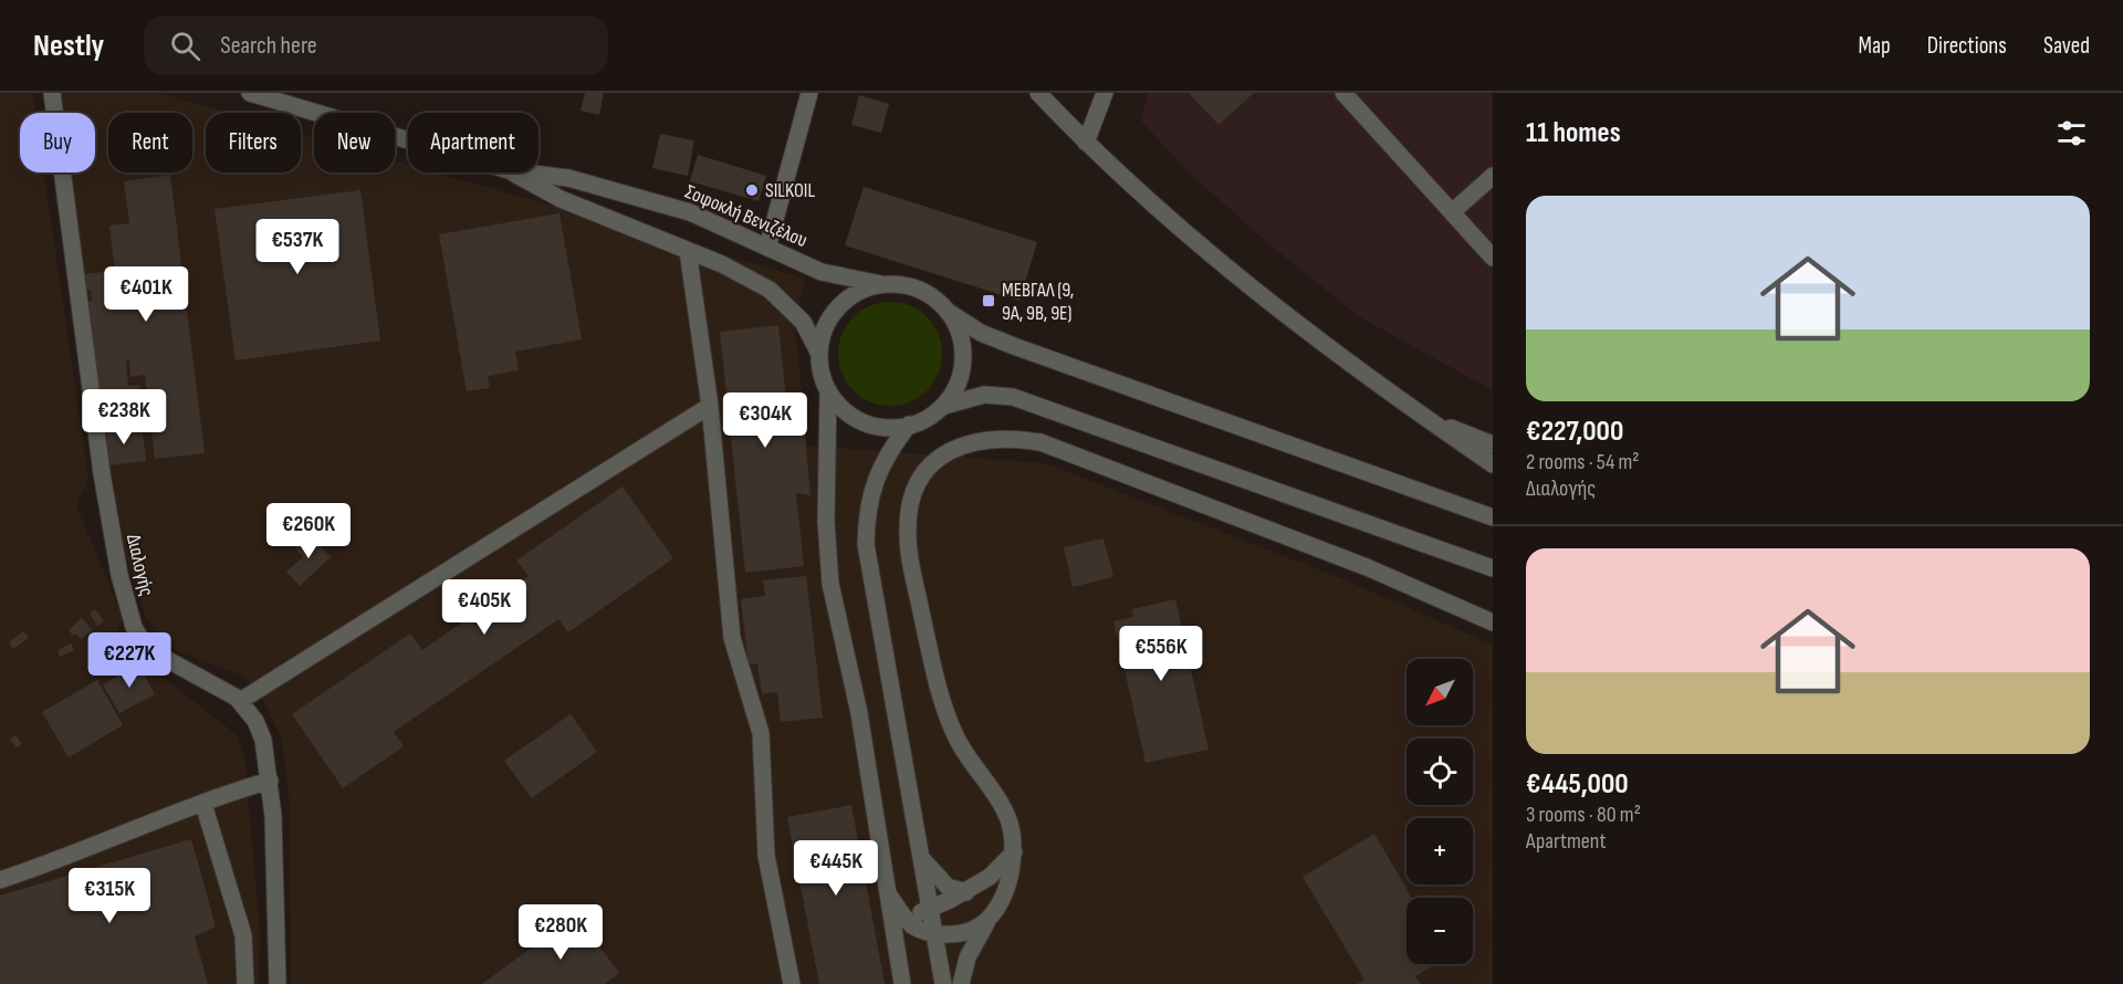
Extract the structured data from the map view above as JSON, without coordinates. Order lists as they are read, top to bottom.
{
  "streets": {
    "street": ["Σοφοκλή Βενιζέλου", "Διαλογής"]
  },
  "places": {
    "other": ["SILKOIL"],
    "transit": ["ΜΕΒΓΑΛ (9, 9Α, 9Β, 9Ε)"]
  },
  "north": "bottom left",
  "page": {
    "header": "Nestly",
    "search": "Search here",
    "nav": ["Map", "Directions", "Saved"],
    "heading": "11 homes",
    "chip": [
      "Buy",
      "Rent",
      "Filters",
      "New",
      "Apartment"
    ],
    "list": [
      {
        "name": "€227,000",
        "note": "2 rooms · 54 m² · Διαλογής"
      },
      {
        "name": "€445,000",
        "note": "3 rooms · 80 m² · Apartment"
      }
    ],
    "price": [
      "€537K",
      "€401K",
      "€238K",
      "€304K",
      "€260K",
      "€405K",
      "€556K",
      "€227K",
      "€445K",
      "€315K",
      "€280K"
    ],
    "map_buttons": ["+", "−"]
  }
}
